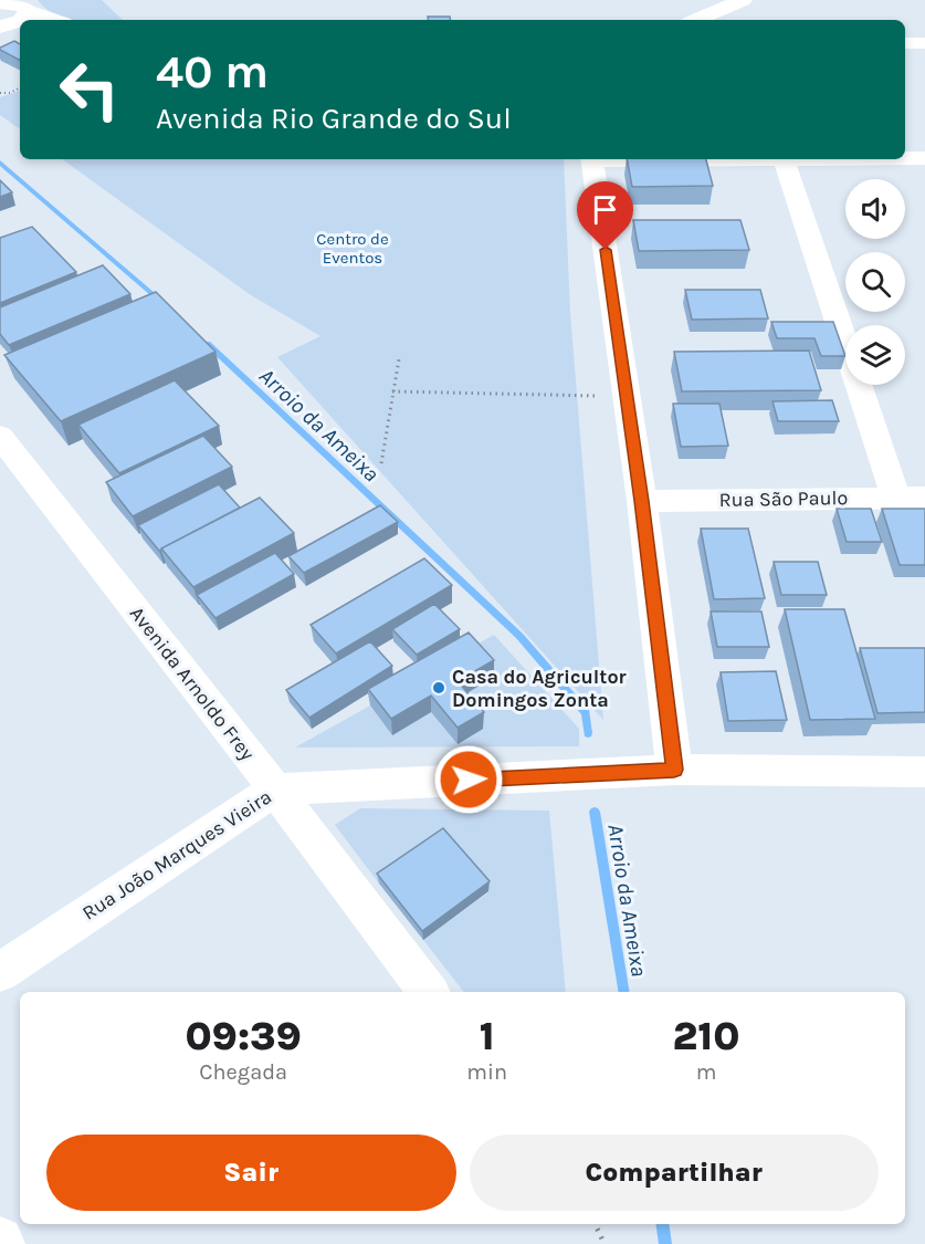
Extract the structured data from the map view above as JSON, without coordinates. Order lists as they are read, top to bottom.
{
  "streets": {
    "street": ["Rua São Paulo", "Avenida Arnoldo Frey", "Rua João Marques Vieira"]
  },
  "crossings": [
    ["Avenida Arnoldo Frey", "Rua João Marques Vieira"]
  ],
  "water": ["Arroio da Ameixa"],
  "parks": ["Centro de Eventos"],
  "places": ["Casa do Agricultor Domingos Zonta"],
  "page": {
    "turn": ["40 m", "Avenida Rio Grande do Sul"],
    "eta": [
      "09:39",
      "Chegada",
      "1",
      "min",
      "210",
      "m"
    ],
    "buttons": ["Sair", "Compartilhar"]
  }
}
